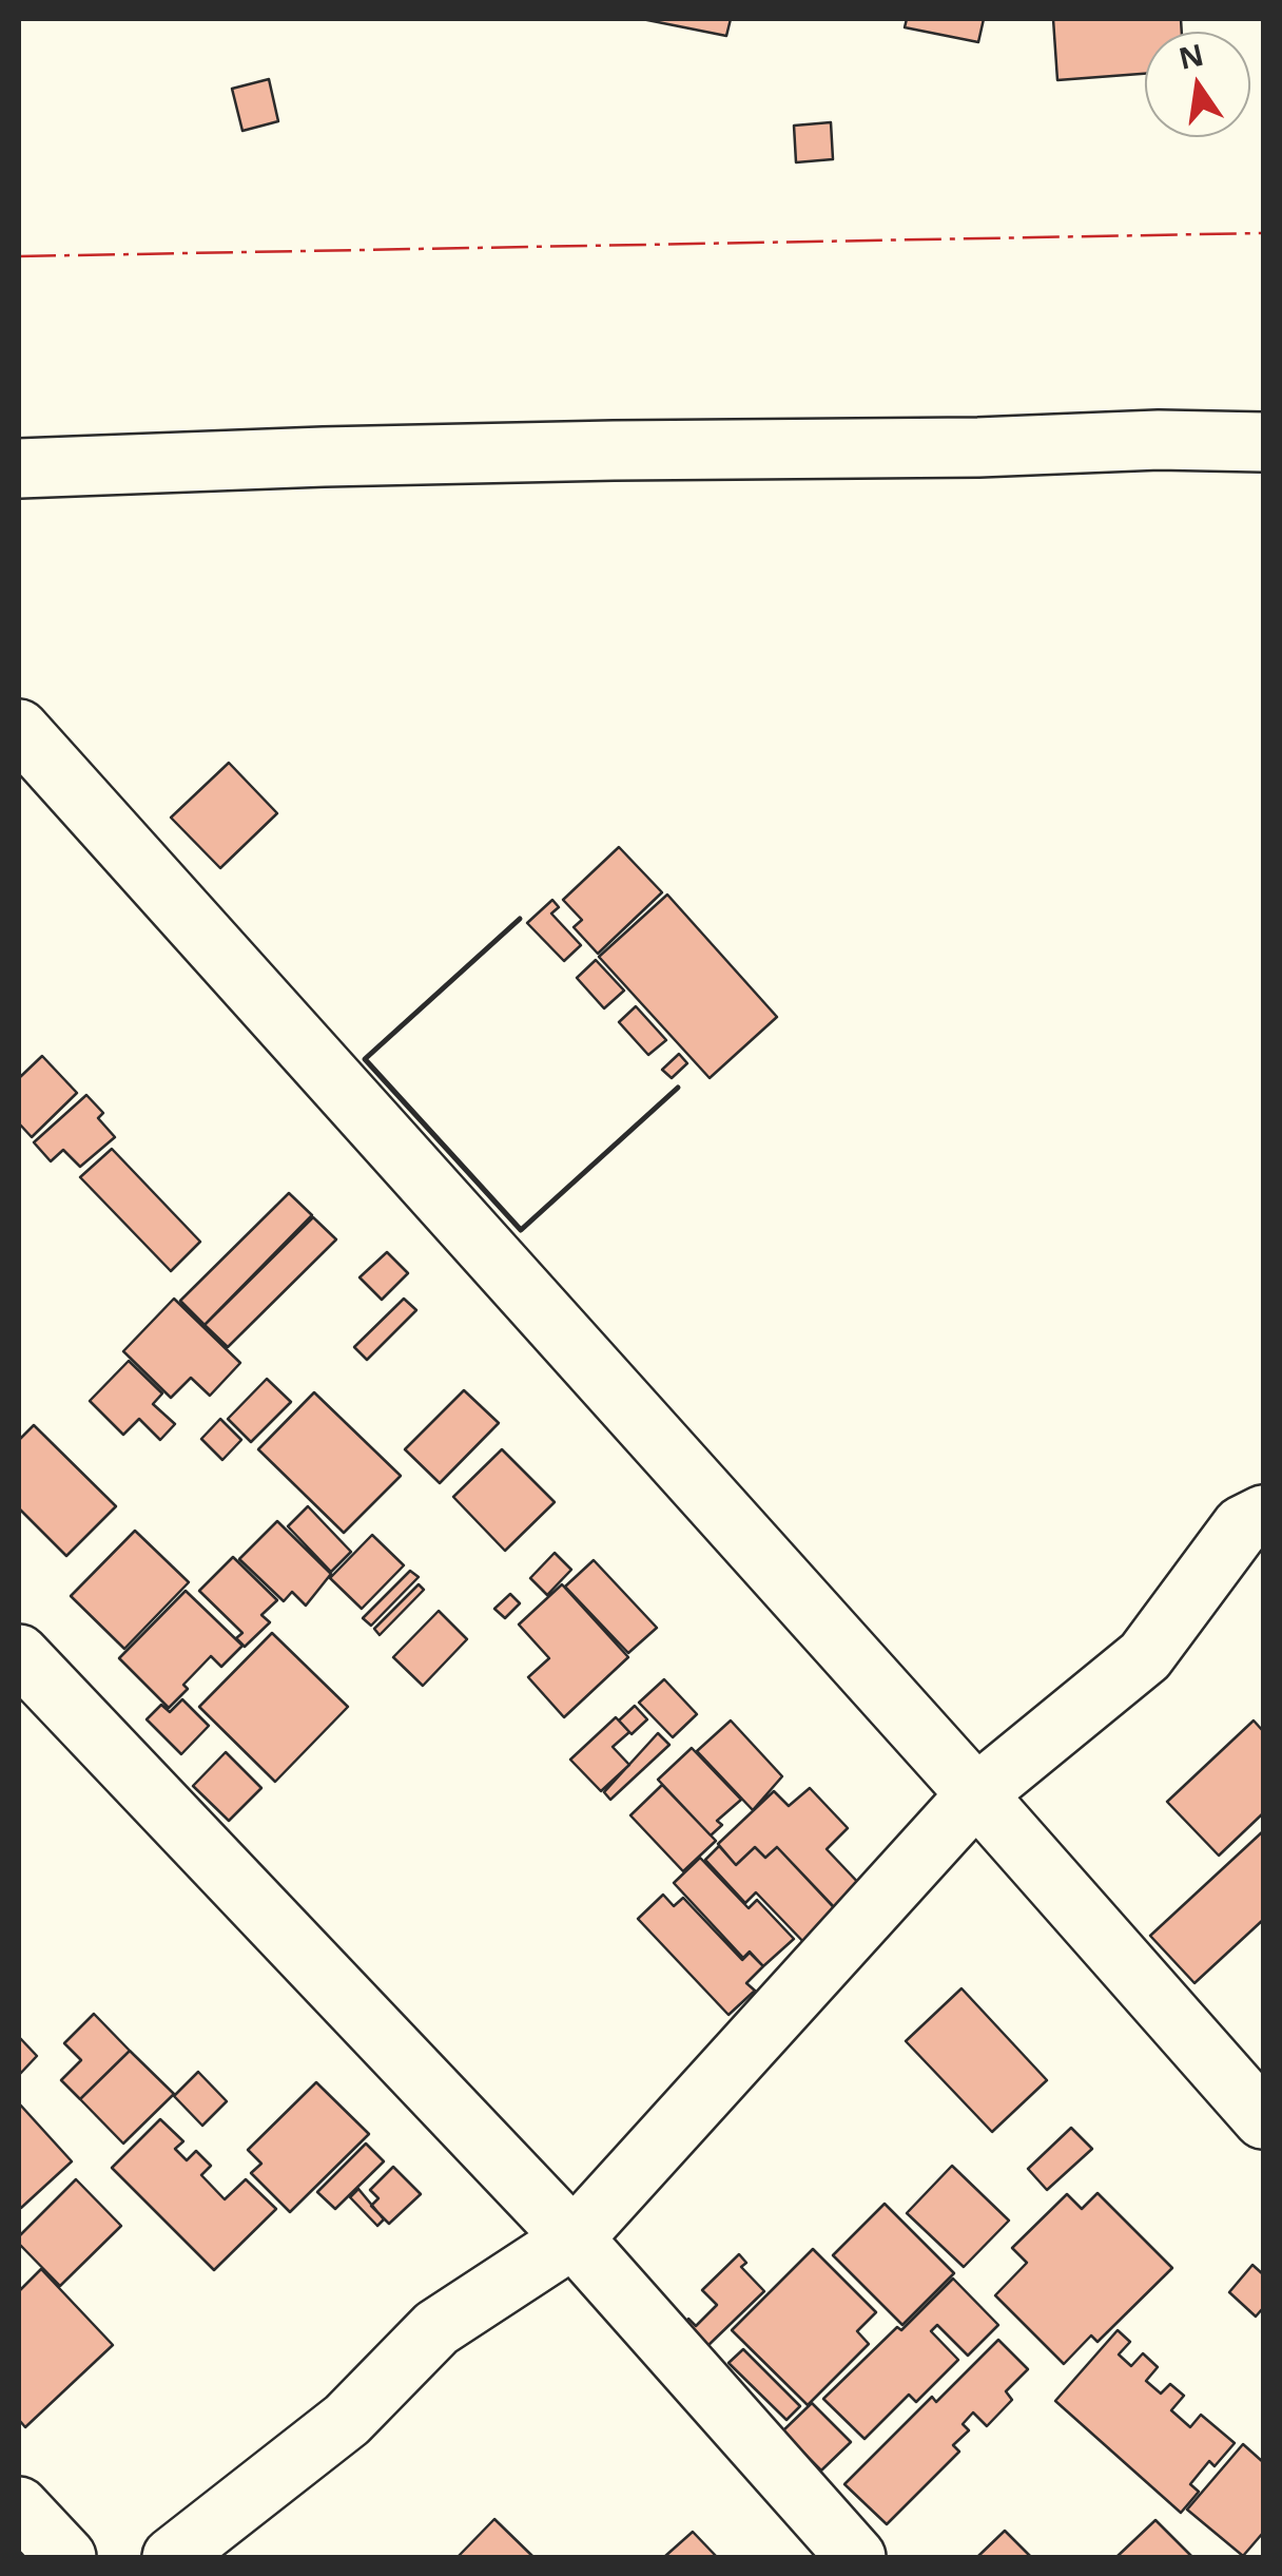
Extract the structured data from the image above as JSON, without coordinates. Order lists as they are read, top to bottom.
{
  "north": "top"
}
